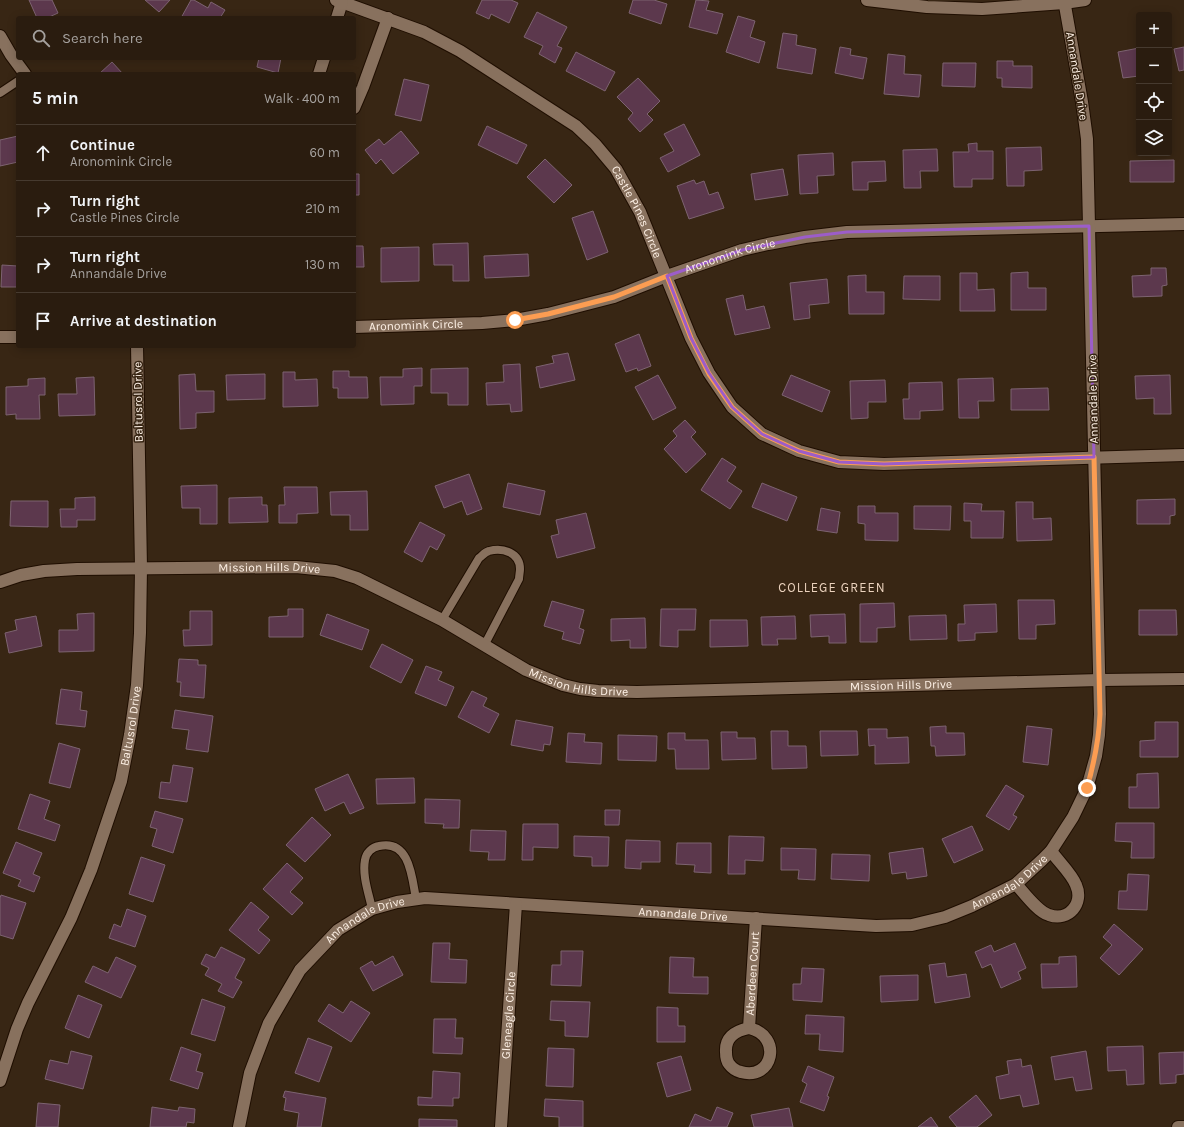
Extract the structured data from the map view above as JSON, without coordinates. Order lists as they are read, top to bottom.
{
  "streets": {
    "street": [
      "Annandale Drive",
      "Castle Pines Circle",
      "Aronomink Circle",
      "Baltusrol Drive",
      "Mission Hills Drive",
      "Aberdeen Court",
      "Gleneagle Circle"
    ]
  },
  "crossings": [
    ["Annandale Drive", "Castle Pines Circle"],
    ["Annandale Drive", "Aronomink Circle"],
    ["Annandale Drive", "Mission Hills Drive"],
    ["Annandale Drive", "Aberdeen Court"],
    ["Annandale Drive", "Gleneagle Circle"],
    ["Castle Pines Circle", "Aronomink Circle"],
    ["Baltusrol Drive", "Mission Hills Drive"]
  ],
  "districts": ["COLLEGE GREEN"],
  "page": {
    "map_buttons": ["+", "−"],
    "search": "Search here",
    "heading": ["5 min", "Walk · 400 m"],
    "list": [
      ["Continue", "Aronomink Circle", "60 m"],
      ["Turn right", "Castle Pines Circle", "210 m"],
      ["Turn right", "Annandale Drive", "130 m"],
      "Arrive at destination"
    ]
  }
}
